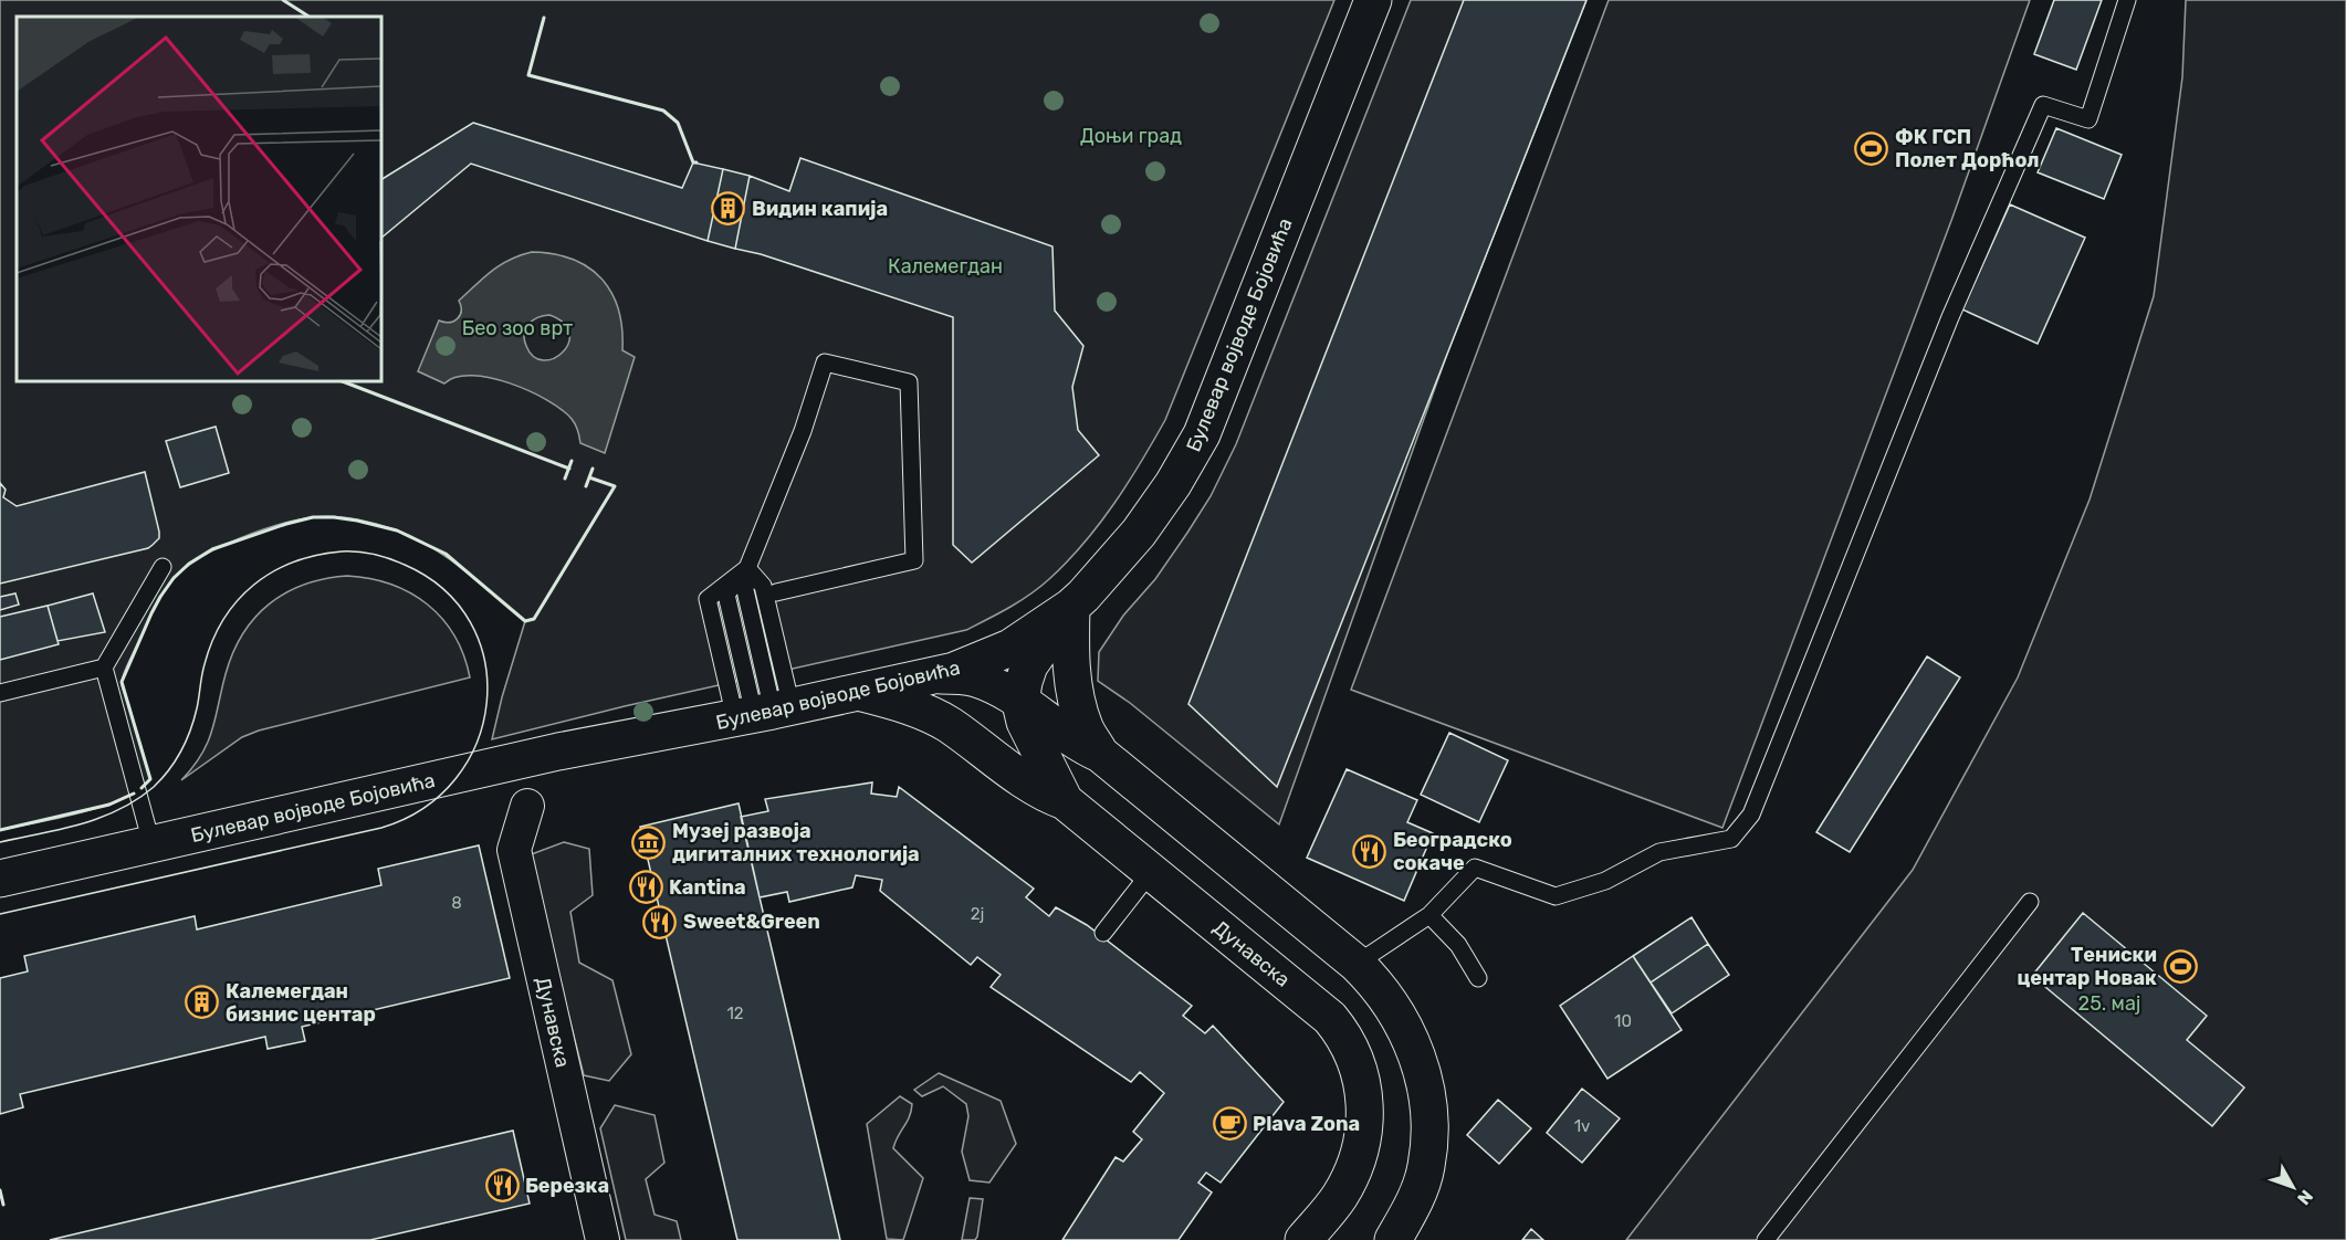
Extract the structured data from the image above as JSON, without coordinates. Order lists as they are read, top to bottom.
{
  "streets": {
    "main road": ["Булевар војводе Бојовића", "Дунавска"]
  },
  "crossings": [
    ["Булевар војводе Бојовића", "Дунавска"]
  ],
  "parks": [
    "Доњи град",
    "Калемегдан",
    "Бео зоо врт",
    "25. мај"
  ],
  "places": {
    "sports": ["ФК ГСП Полет Дорћол", "Тениски центар Новак"],
    "building": ["Видин капија", "Калемегдан бизнис центар"],
    "museum": ["Музеј развоја дигиталних технологија"],
    "restaurant": [
      "Београдско сокаче",
      "Kantina",
      "Sweet&Green",
      "Березка"
    ],
    "cafe": ["Plava Zona"]
  },
  "house_numbers": [
    "8",
    "2j",
    "12",
    "10",
    "1v"
  ],
  "north": "bottom right"
}
